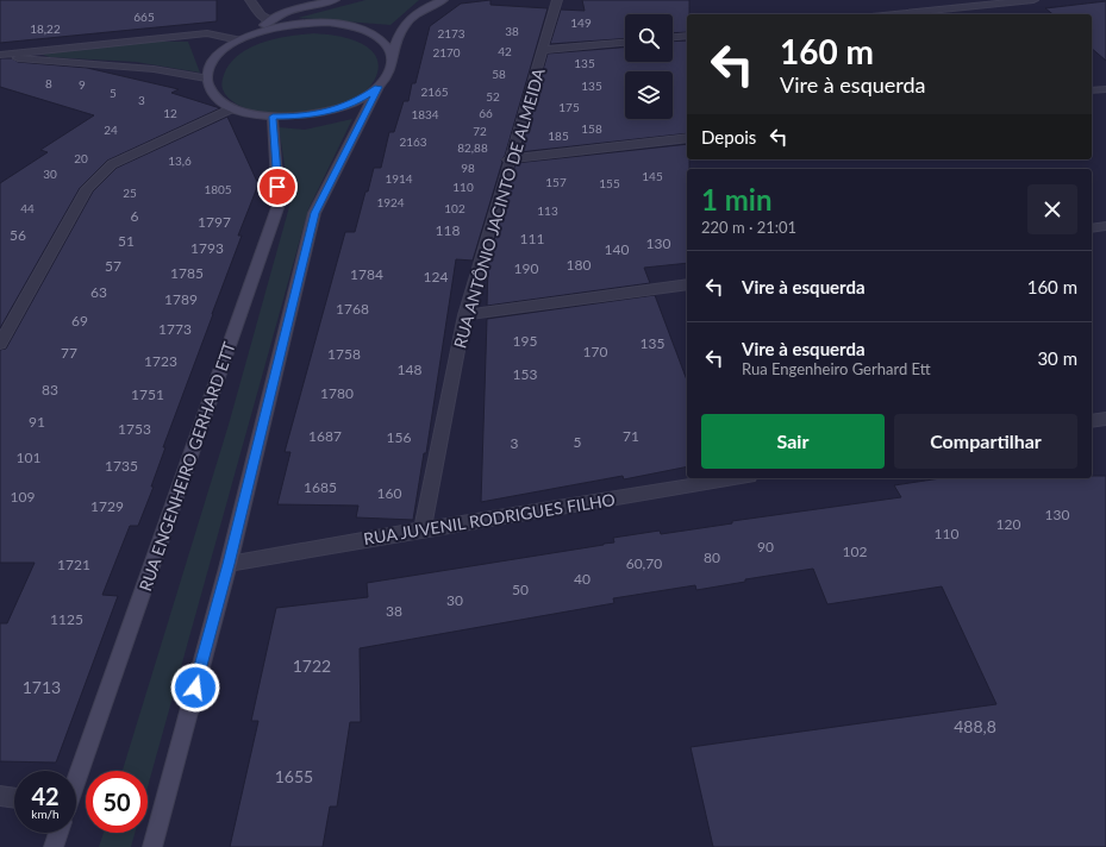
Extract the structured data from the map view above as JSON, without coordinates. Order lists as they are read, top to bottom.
{
  "streets": {
    "main road": ["RUA ENGENHEIRO GERHARD ETT"],
    "street": ["RUA ANTÔNIO JACINTO DE ALMEIDA", "RUA JUVENIL RODRIGUES FILHO"]
  },
  "crossings": [
    ["RUA ANTÔNIO JACINTO DE ALMEIDA", "RUA JUVENIL RODRIGUES FILHO"]
  ],
  "house_numbers": [
    "665",
    "149",
    "18,22",
    "38",
    "2173",
    "42",
    "2170",
    "135",
    "58",
    "8",
    "9",
    "135",
    "2165",
    "5",
    "52",
    "3",
    "175",
    "12",
    "66",
    "1834",
    "158",
    "24",
    "72",
    "185",
    "2163",
    "82,88",
    "20",
    "13,6",
    "98",
    "30",
    "145",
    "1914",
    "157",
    "155",
    "110",
    "1805",
    "25",
    "1924",
    "44",
    "102",
    "113",
    "6",
    "1797",
    "118",
    "56",
    "111",
    "51",
    "130",
    "1793",
    "140",
    "180",
    "57",
    "190",
    "1785",
    "1784",
    "124",
    "63",
    "1789",
    "1768",
    "69",
    "1773",
    "195",
    "135",
    "170",
    "77",
    "1758",
    "1723",
    "148",
    "153",
    "83",
    "1780",
    "1751",
    "91",
    "1753",
    "1687",
    "71",
    "156",
    "5",
    "3",
    "101",
    "1735",
    "1685",
    "160",
    "109",
    "1729",
    "130",
    "120",
    "110",
    "90",
    "102",
    "80",
    "60,70",
    "1721",
    "40",
    "50",
    "30",
    "38",
    "1125",
    "1722",
    "1713",
    "488,8",
    "1655"
  ],
  "page": {
    "turn": ["160 m", "Vire à esquerda"],
    "then": "Depois",
    "heading": ["1 min", "220 m · 21:01"],
    "list": [
      {
        "name": "Vire à esquerda",
        "value": "160 m"
      },
      {
        "name": "Vire à esquerda",
        "note": "Rua Engenheiro Gerhard Ett",
        "value": "30 m"
      }
    ],
    "buttons": ["Sair", "Compartilhar"],
    "speed": "42 km/h",
    "limit": "50"
  }
}
